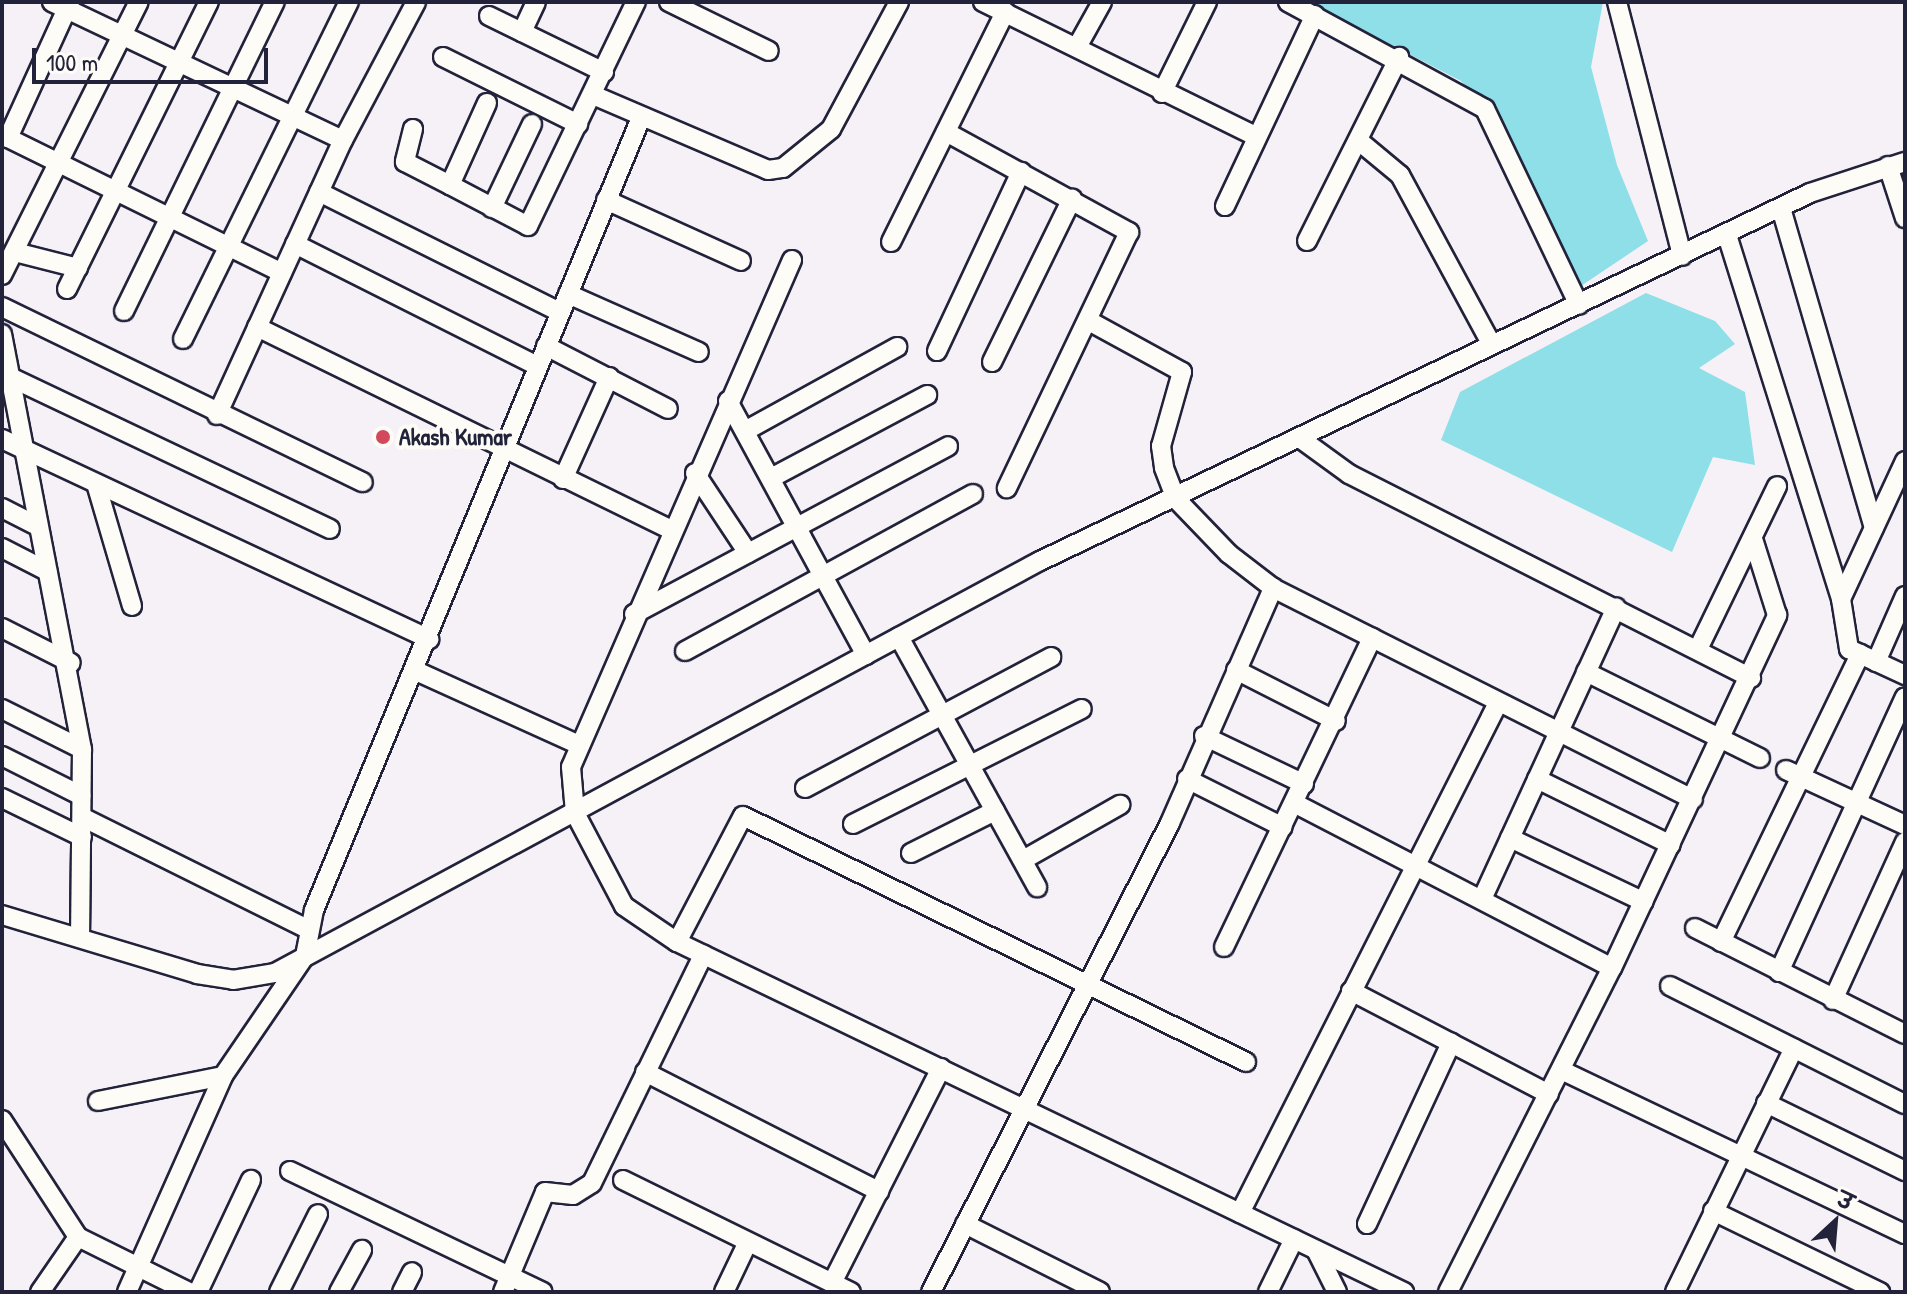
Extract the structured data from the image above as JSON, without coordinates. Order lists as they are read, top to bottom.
{
  "places": ["Akash Kumar"],
  "scale_bar": "100 m",
  "north": "top right"
}
